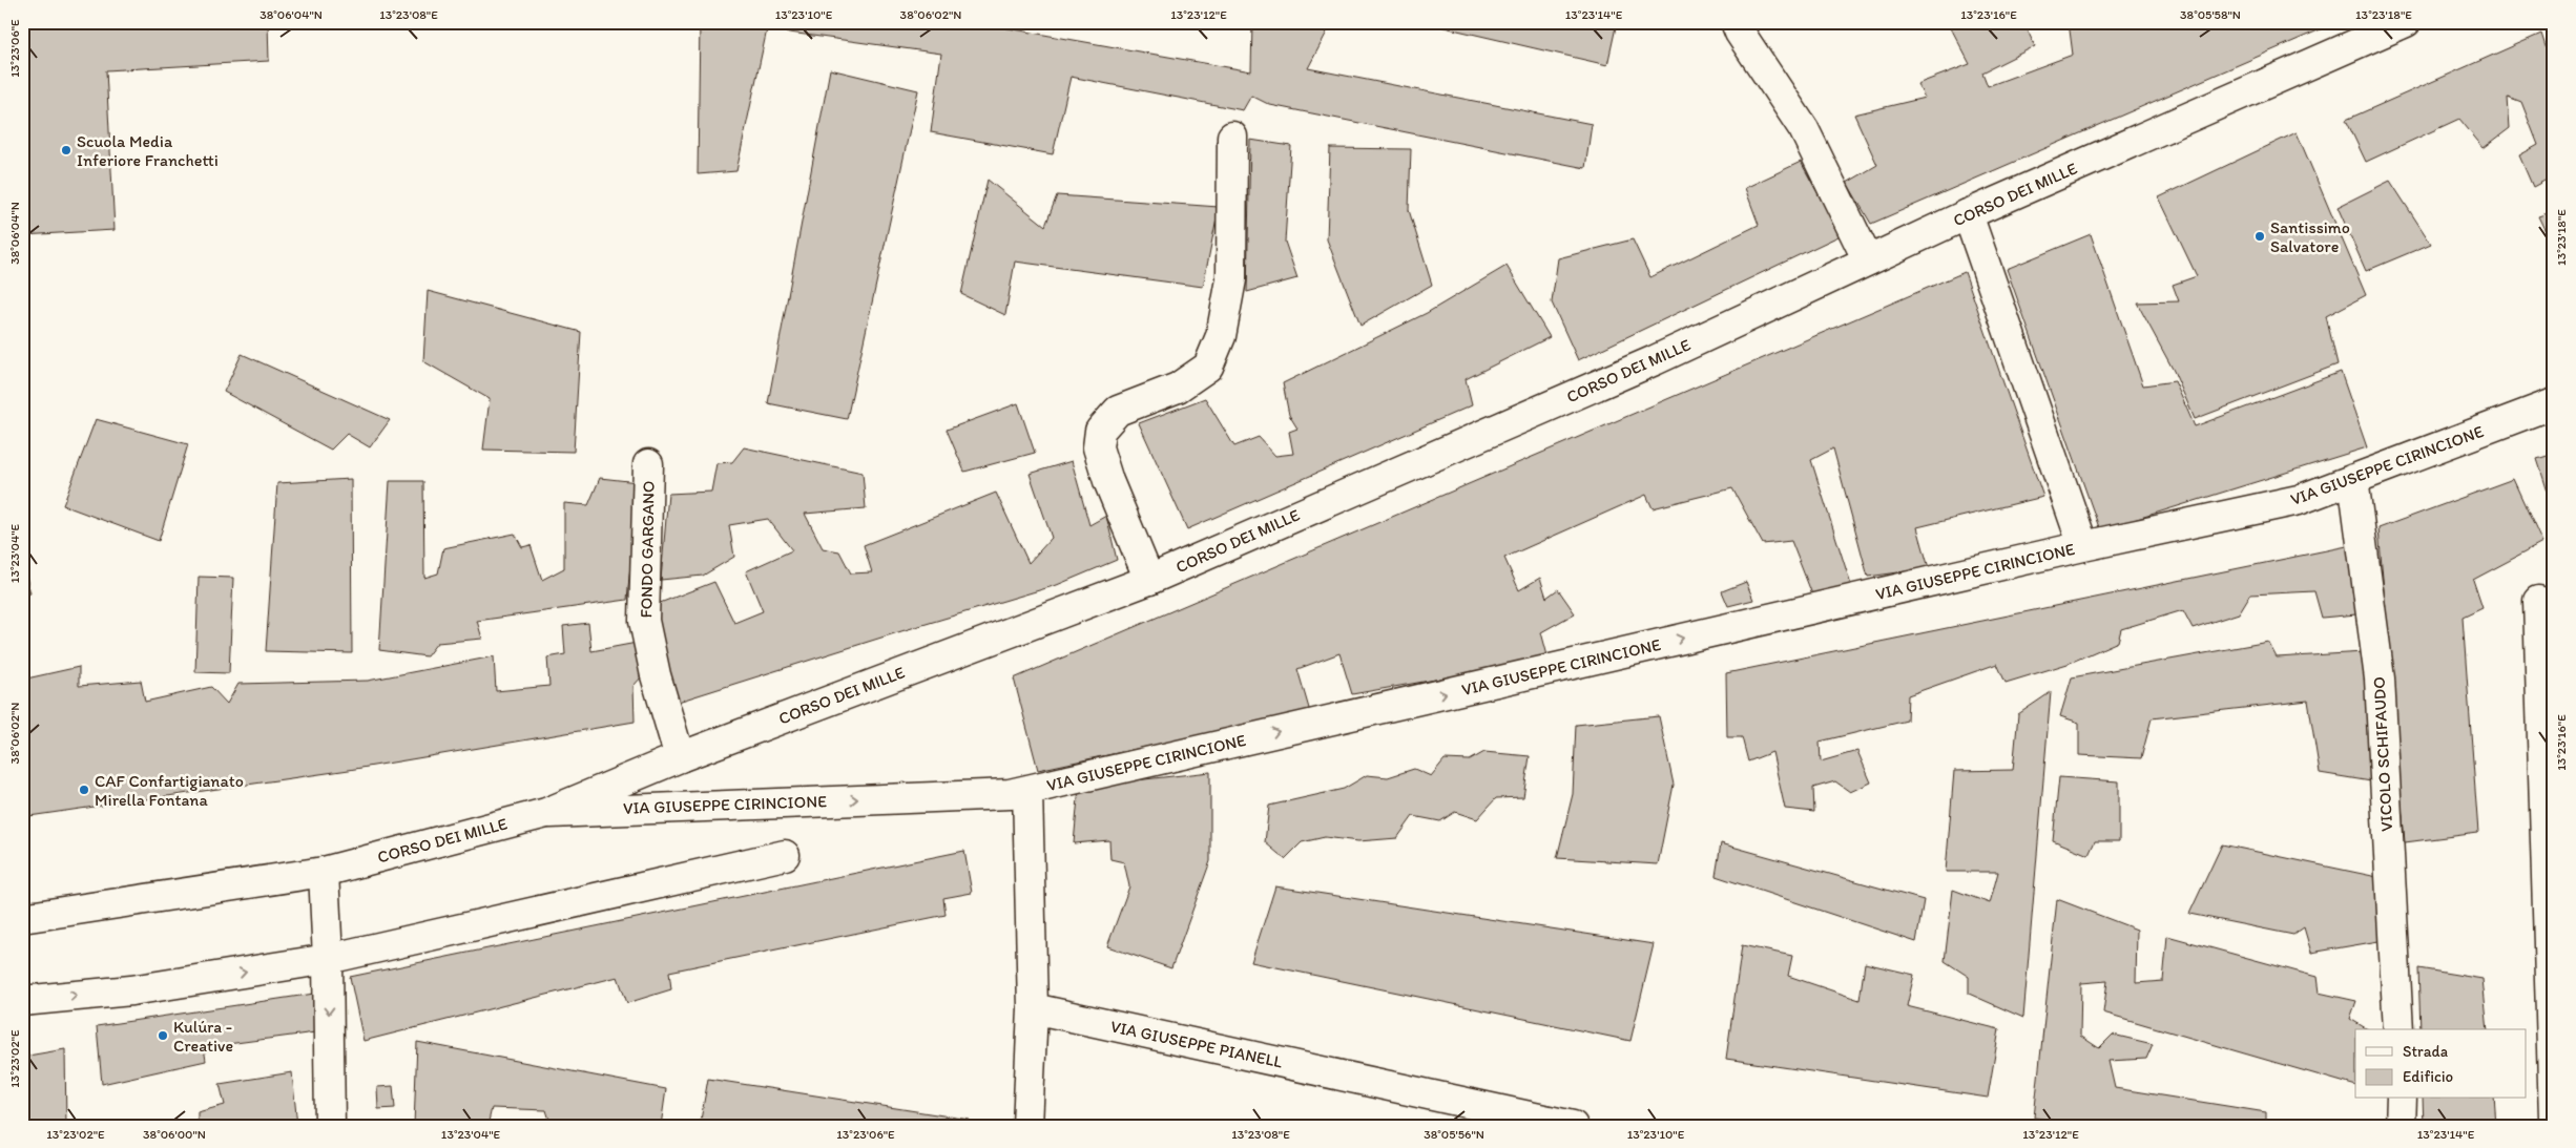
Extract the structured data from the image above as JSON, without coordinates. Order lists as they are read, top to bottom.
{
  "streets": {
    "street": [
      "CORSO DEI MILLE",
      "VIA GIUSEPPE CIRINCIONE",
      "FONDO GARGANO",
      "VICOLO SCHIFAUDO",
      "VIA GIUSEPPE PIANELL"
    ]
  },
  "crossings": [
    ["CORSO DEI MILLE", "VIA GIUSEPPE CIRINCIONE"],
    ["CORSO DEI MILLE", "FONDO GARGANO"],
    ["VIA GIUSEPPE CIRINCIONE", "VICOLO SCHIFAUDO"]
  ],
  "one_way": ["VIA GIUSEPPE CIRINCIONE"],
  "places": [
    "Scuola Media Inferiore Franchetti",
    "Santissimo Salvatore",
    "CAF Confartigianato Mirella Fontana",
    "Kulúra - Creative"
  ],
  "legend": ["Strada", "Edificio"],
  "coordinates": [
    "38°06'04\"N",
    "13°23'08\"E",
    "13°23'10\"E",
    "38°06'02\"N",
    "13°23'12\"E",
    "13°23'14\"E",
    "13°23'16\"E",
    "38°05'58\"N",
    "13°23'18\"E",
    "13°23'06\"E",
    "13°23'04\"E",
    "13°23'02\"E",
    "38°06'00\"N",
    "38°05'56\"N"
  ]
}
